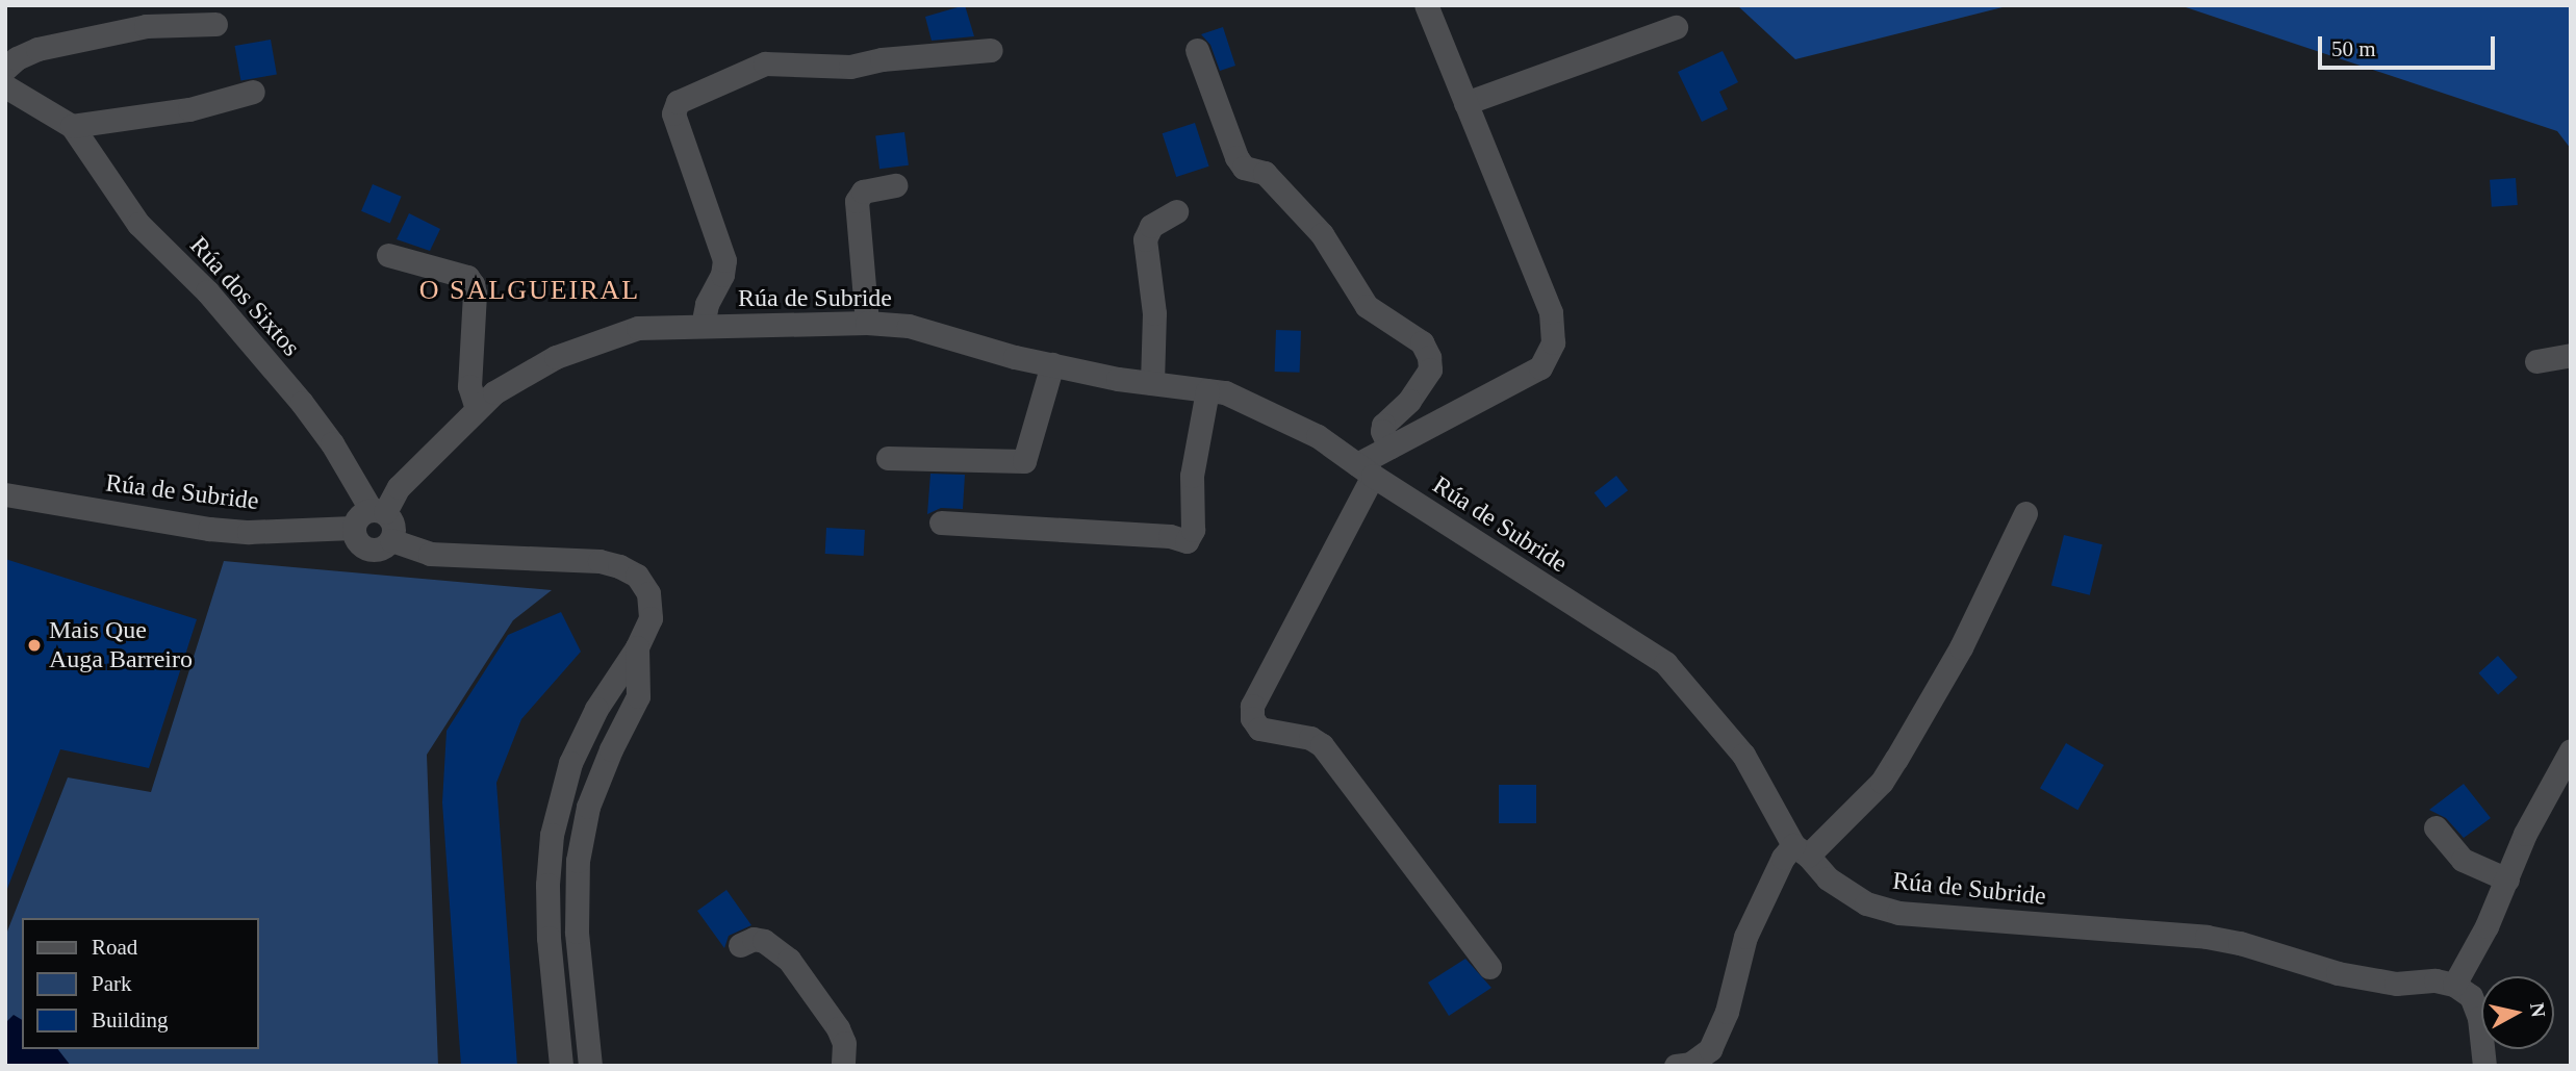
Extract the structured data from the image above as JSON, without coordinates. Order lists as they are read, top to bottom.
{
  "streets": {
    "street": ["Rúa dos Sixtos", "Rúa de Subride"]
  },
  "crossings": [
    ["Rúa dos Sixtos", "Rúa de Subride"]
  ],
  "districts": ["O SALGUEIRAL"],
  "places": ["Mais Que Auga Barreiro"],
  "legend": ["Road", "Park", "Building"],
  "scale_bar": "50 m",
  "north": "right"
}
